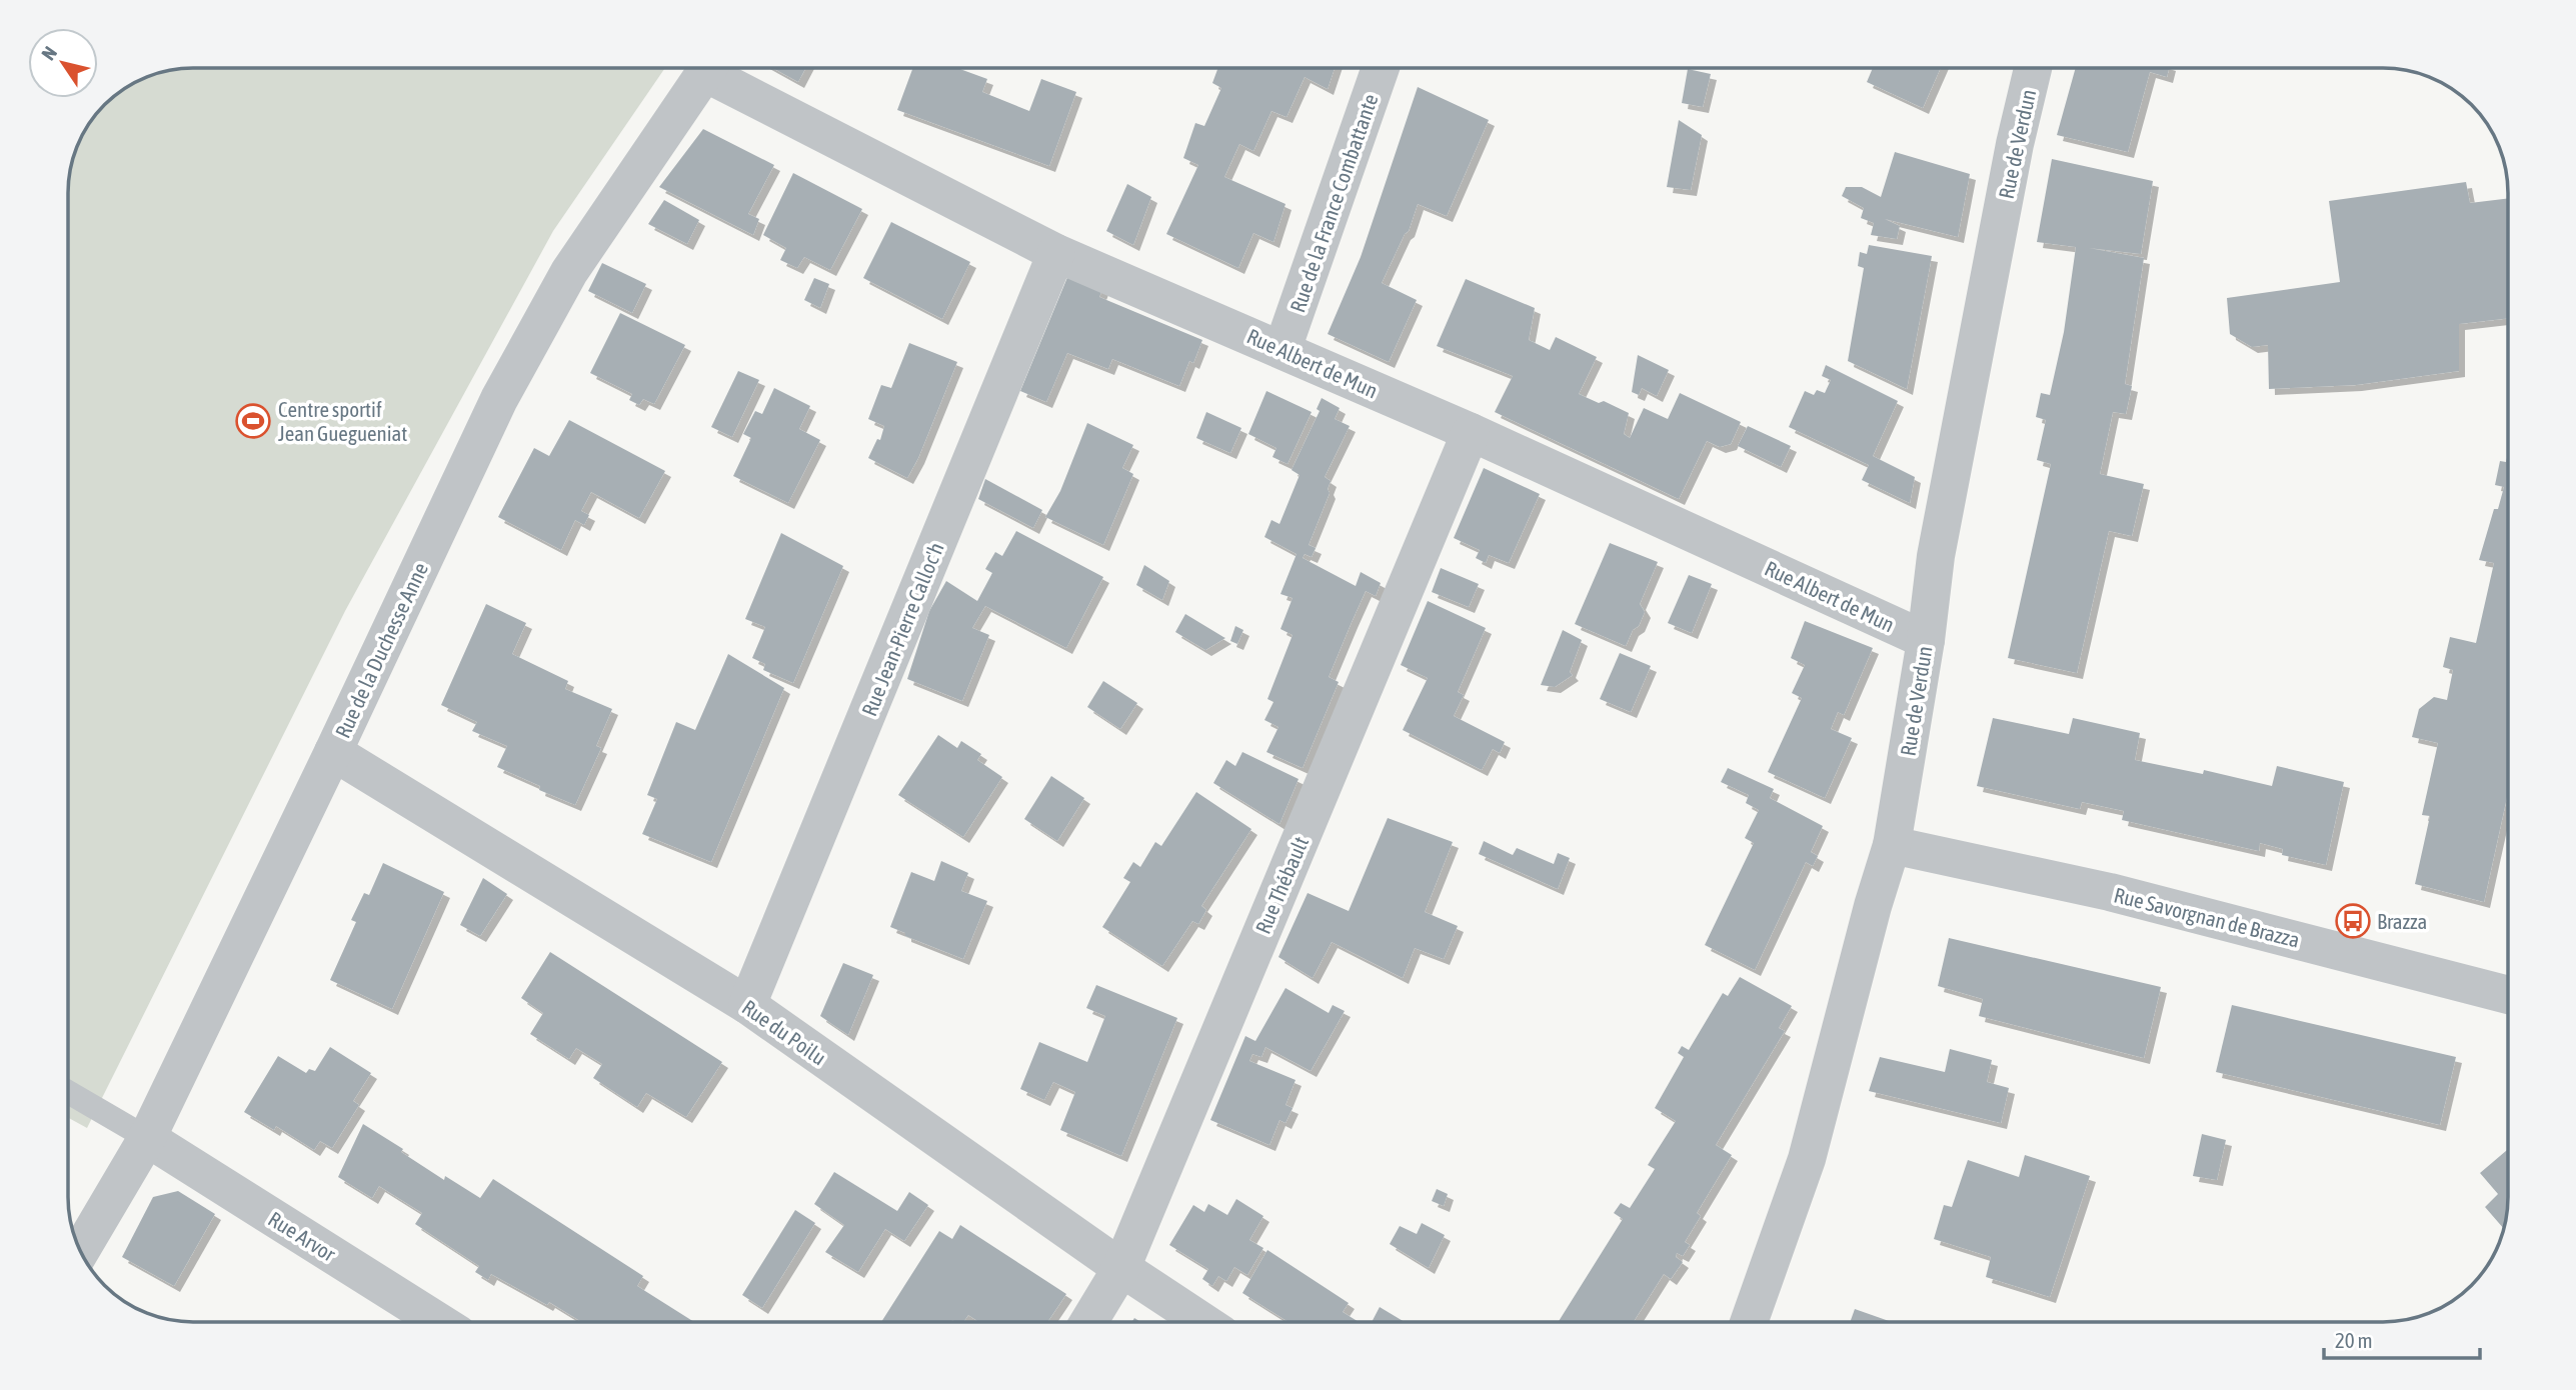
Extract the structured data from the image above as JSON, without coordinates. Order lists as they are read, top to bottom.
{
  "streets": {
    "street": [
      "Rue de Verdun",
      "Rue de la France Combattante",
      "Rue Albert de Mun",
      "Rue Jean-Pierre Calloc'h",
      "Rue de la Duchesse Anne",
      "Rue Thébault",
      "Rue Savorgnan de Brazza",
      "Rue du Poilu",
      "Rue Arvor"
    ]
  },
  "crossings": [
    ["Rue de Verdun", "Rue Albert de Mun"],
    ["Rue de Verdun", "Rue Savorgnan de Brazza"],
    ["Rue de la France Combattante", "Rue Albert de Mun"],
    ["Rue Albert de Mun", "Rue Jean-Pierre Calloc'h"],
    ["Rue Albert de Mun", "Rue Thébault"],
    ["Rue Jean-Pierre Calloc'h", "Rue du Poilu"],
    ["Rue de la Duchesse Anne", "Rue du Poilu"],
    ["Rue de la Duchesse Anne", "Rue Arvor"],
    ["Rue Thébault", "Rue du Poilu"]
  ],
  "places": {
    "sports": ["Centre sportif Jean Guegueniat"],
    "bus stop": ["Brazza"]
  },
  "scale_bar": "20 m",
  "north": "top left"
}
